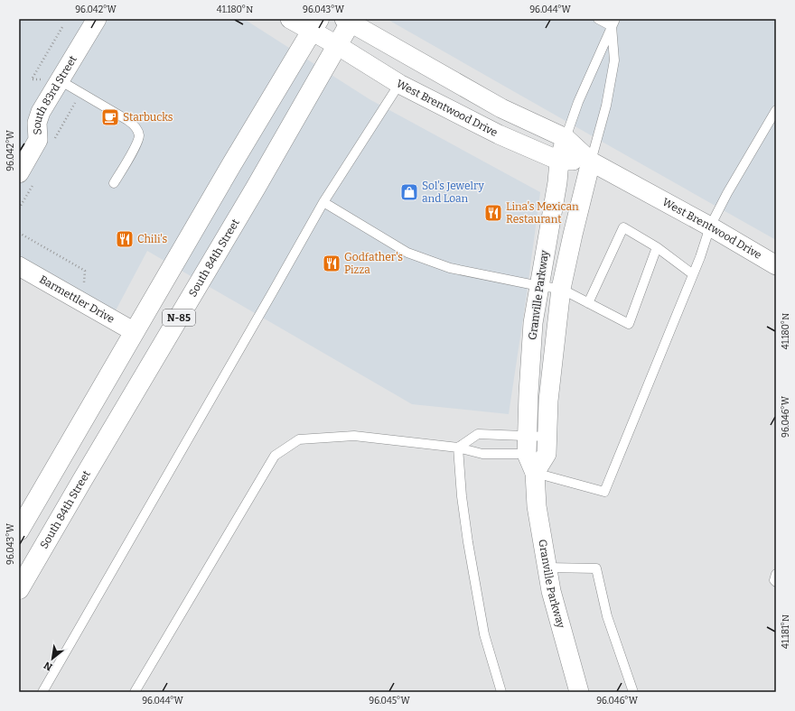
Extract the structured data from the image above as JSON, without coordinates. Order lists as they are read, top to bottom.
{
  "streets": {
    "main road": ["South 84th Street", "N-85"],
    "street": [
      "South 83rd Street",
      "West Brentwood Drive",
      "Granville Parkway",
      "Barmettler Drive"
    ]
  },
  "crossings": [
    ["West Brentwood Drive", "South 84th Street"],
    ["West Brentwood Drive", "Granville Parkway"],
    ["West Brentwood Drive", "N-85"],
    ["Barmettler Drive", "N-85"]
  ],
  "places": {
    "cafe": ["Starbucks"],
    "shop": ["Sol's Jewelry and Loan"],
    "restaurant": ["Lina's Mexican Restaurant", "Chili's", "Godfather's Pizza"]
  },
  "north": "bottom left",
  "coordinates": [
    "96.042°W",
    "41.180°N",
    "96.043°W",
    "96.044°W",
    "96.046°W",
    "41.181°N",
    "96.045°W"
  ]
}
